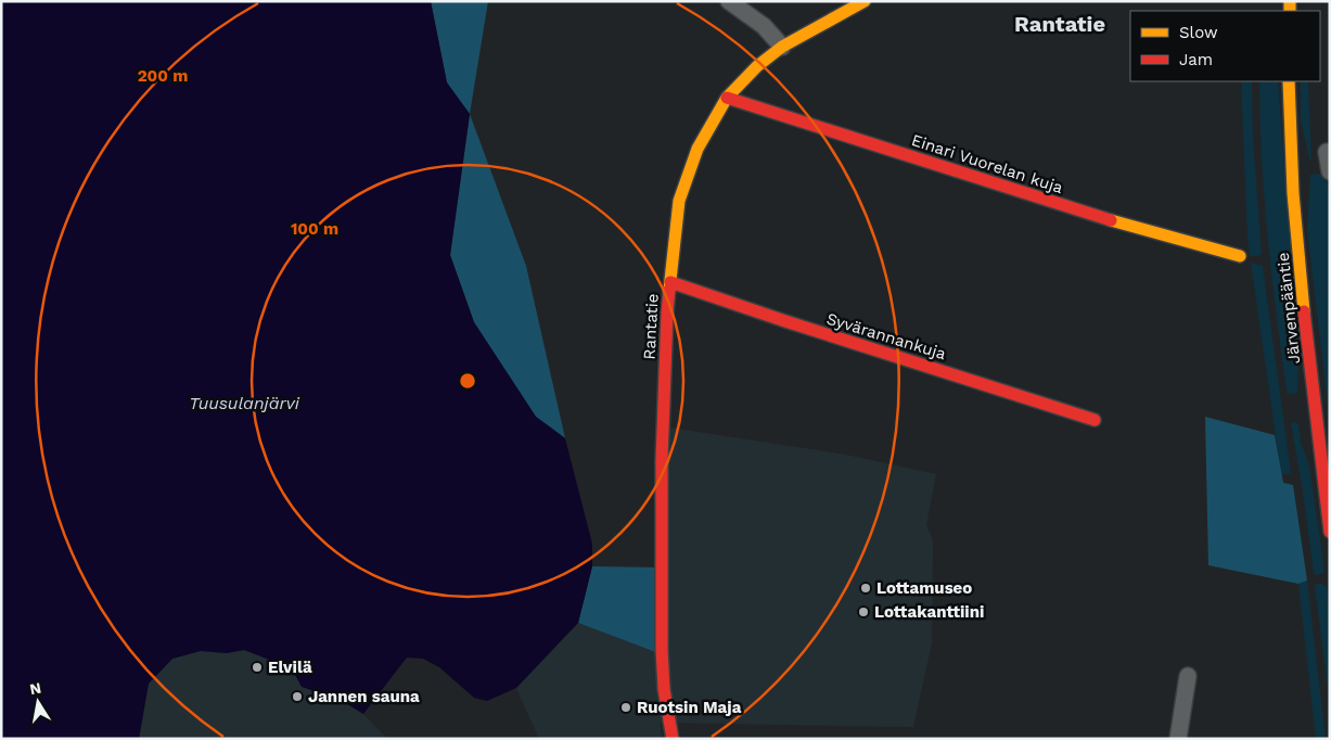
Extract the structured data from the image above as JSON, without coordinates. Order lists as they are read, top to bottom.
{
  "streets": {
    "street": [
      "Einari Vuorelan kuja",
      "Järvenpääntie",
      "Rantatie",
      "Syvärannankuja"
    ]
  },
  "crossings": [
    ["Einari Vuorelan kuja", "Rantatie"],
    ["Rantatie", "Syvärannankuja"]
  ],
  "districts": ["Rantatie"],
  "water": ["Tuusulanjärvi"],
  "places": [
    "Lottamuseo",
    "Lottakanttiini",
    "Elvilä",
    "Jannen sauna",
    "Ruotsin Maja"
  ],
  "legend": ["Slow", "Jam"],
  "north": "top",
  "rings": ["200 m", "100 m"]
}
